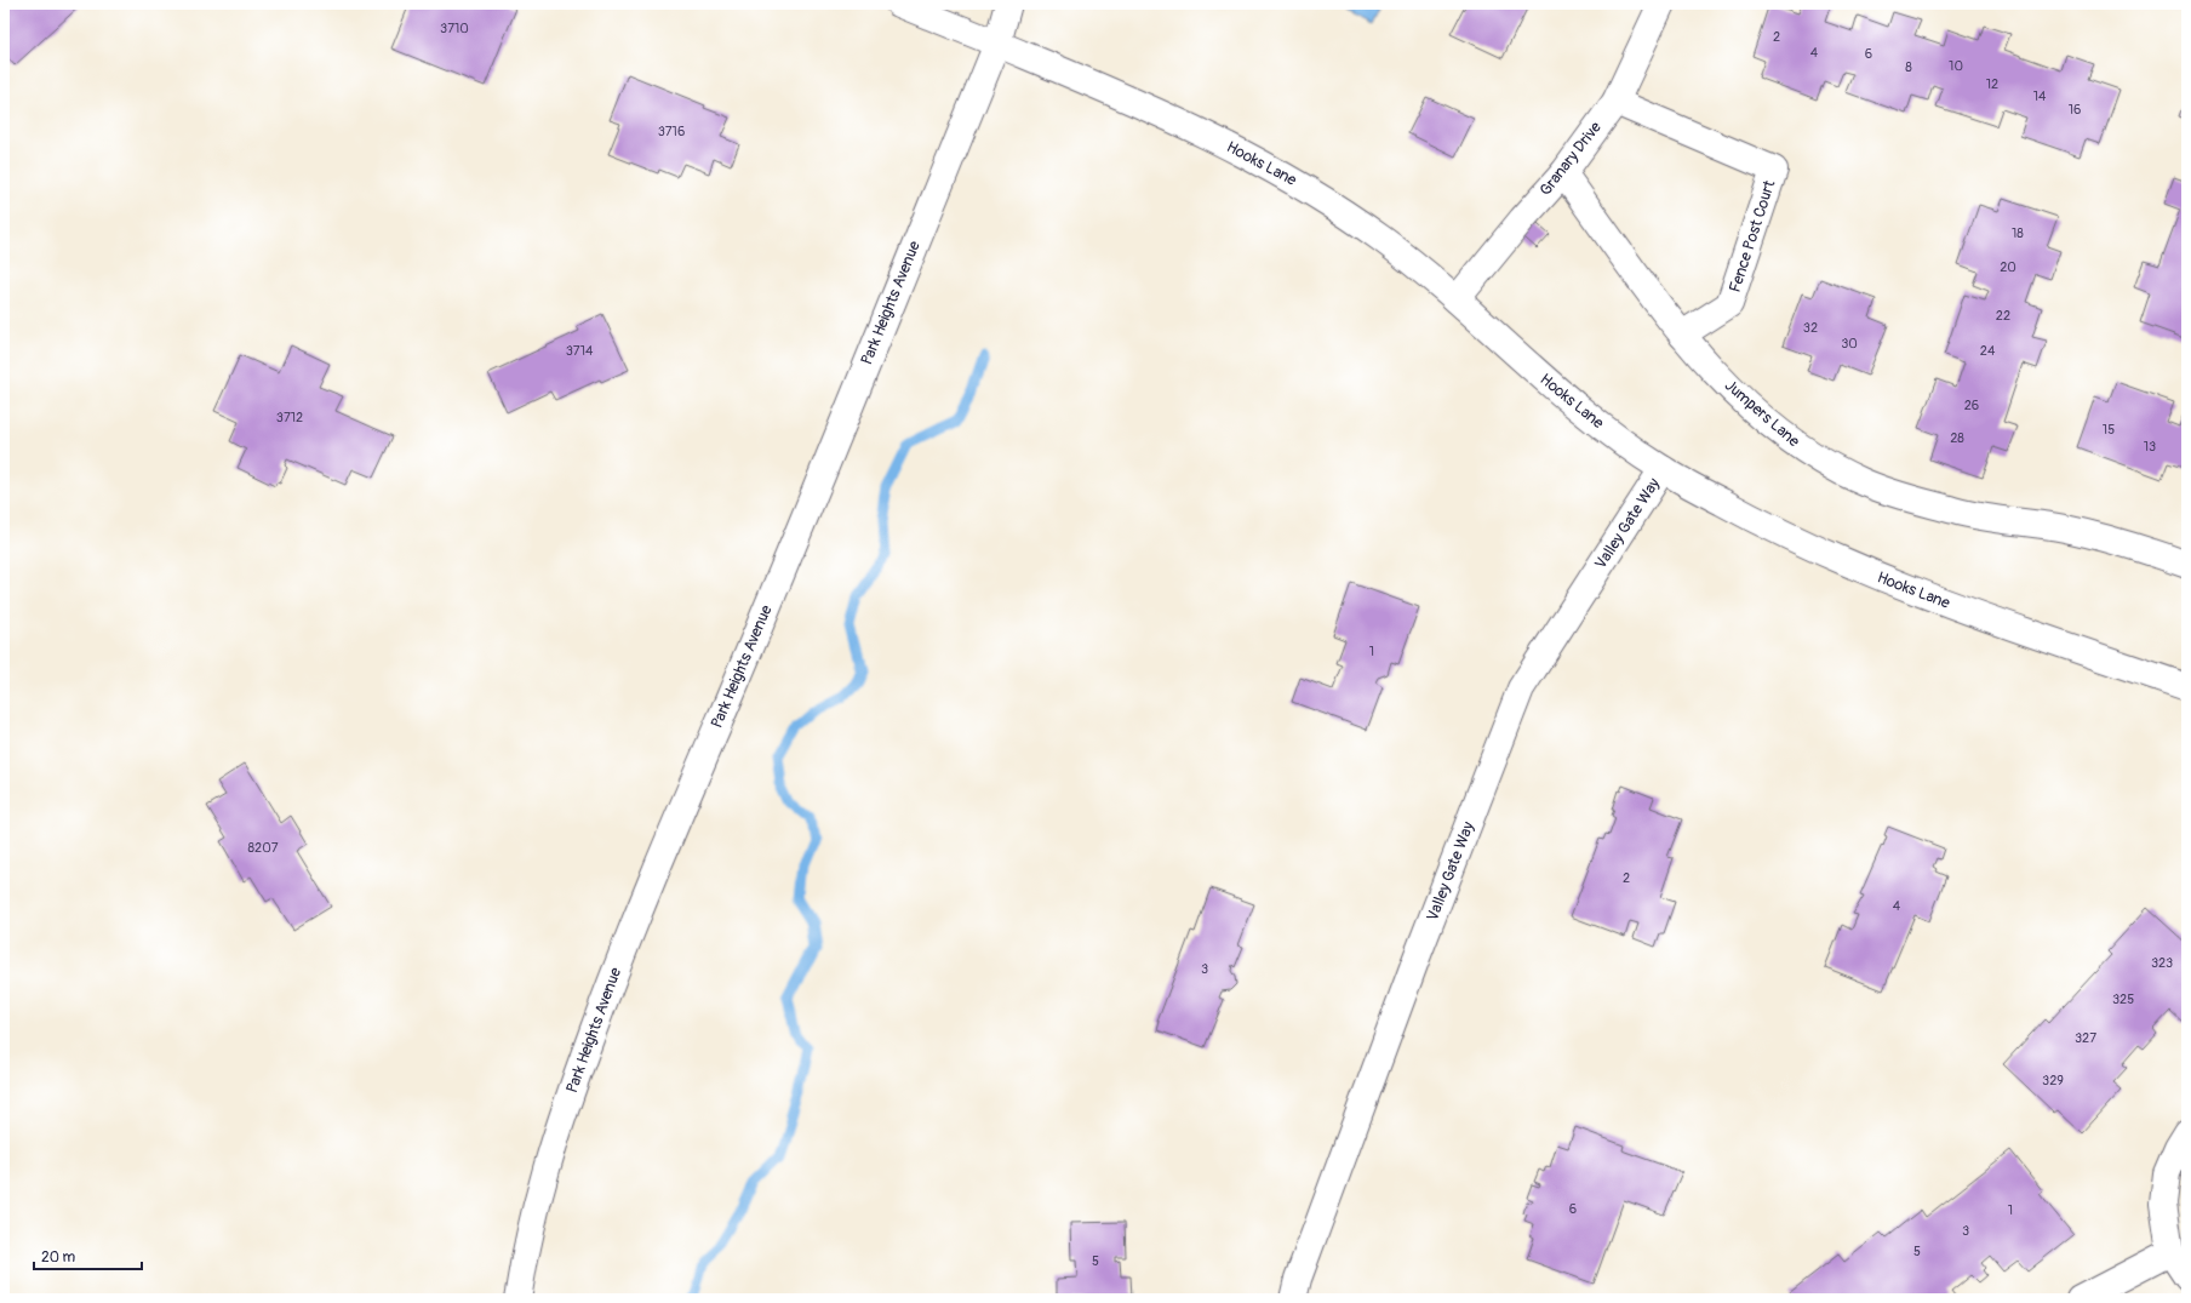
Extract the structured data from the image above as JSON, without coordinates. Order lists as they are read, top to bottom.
{
  "streets": {
    "street": [
      "Granary Drive",
      "Hooks Lane",
      "Fence Post Court",
      "Park Heights Avenue",
      "Jumpers Lane",
      "Valley Gate Way"
    ]
  },
  "crossings": [
    ["Granary Drive", "Hooks Lane"],
    ["Granary Drive", "Fence Post Court"],
    ["Granary Drive", "Jumpers Lane"],
    ["Hooks Lane", "Park Heights Avenue"],
    ["Hooks Lane", "Valley Gate Way"],
    ["Fence Post Court", "Jumpers Lane"]
  ],
  "house_numbers": [
    "3710",
    "2",
    "4",
    "6",
    "10",
    "8",
    "12",
    "14",
    "16",
    "3716",
    "18",
    "20",
    "22",
    "32",
    "30",
    "3714",
    "24",
    "26",
    "3712",
    "15",
    "28",
    "13",
    "1",
    "8207",
    "2",
    "4",
    "323",
    "3",
    "325",
    "327",
    "329",
    "6",
    "1",
    "3",
    "5",
    "5"
  ],
  "scale_bar": "20 m"
}
